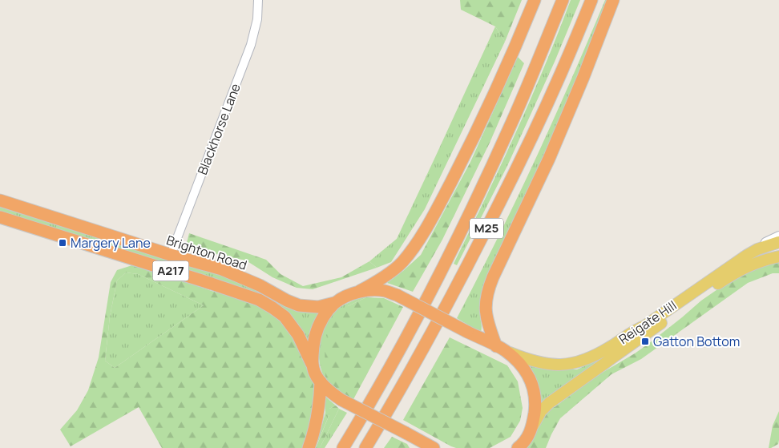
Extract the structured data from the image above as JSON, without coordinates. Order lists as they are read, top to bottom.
{
  "streets": {
    "highway": ["M25", "Brighton Road", "A217"],
    "main road": ["Reigate Hill"],
    "street": ["Blackhorse Lane"]
  },
  "crossings": [
    ["Blackhorse Lane", "Brighton Road"],
    ["M25", "Reigate Hill"]
  ],
  "places": {
    "transit": ["Margery Lane", "Gatton Bottom"]
  }
}
